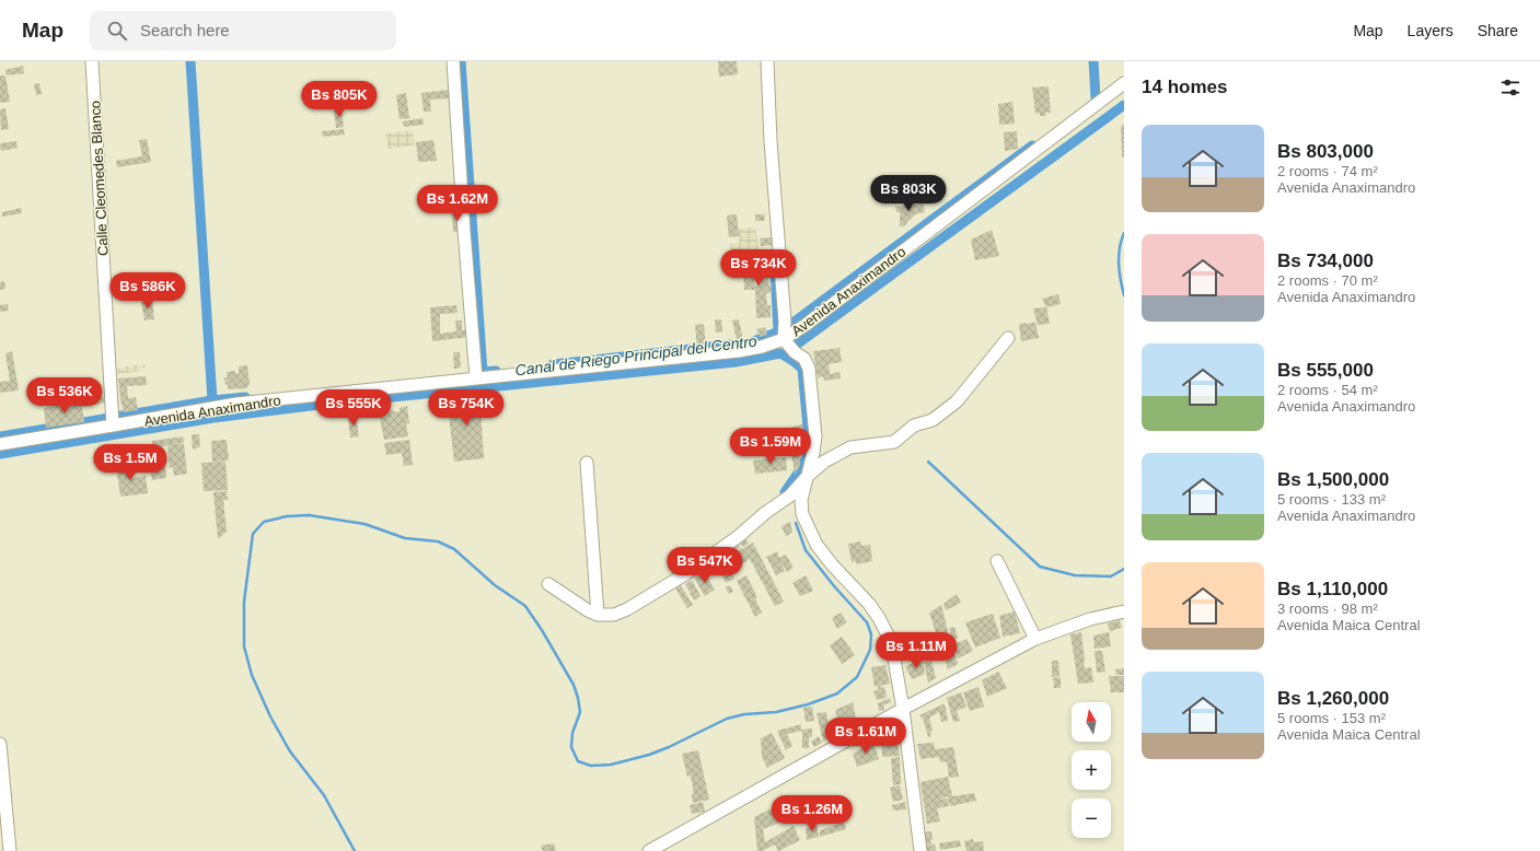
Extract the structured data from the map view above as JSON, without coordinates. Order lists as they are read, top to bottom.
{
  "streets": {
    "street": ["Calle Cleomedes Blanco", "Avenida Anaximandro"]
  },
  "crossings": [
    ["Calle Cleomedes Blanco", "Avenida Anaximandro"]
  ],
  "water": ["Canal de Riego Principal del Centro"],
  "north": "top",
  "page": {
    "header": "Map",
    "search": "Search here",
    "nav": ["Map", "Layers", "Share"],
    "heading": "14 homes",
    "price": [
      "Bs 805K",
      "Bs 803K",
      "Bs 1.62M",
      "Bs 734K",
      "Bs 586K",
      "Bs 536K",
      "Bs 555K",
      "Bs 754K",
      "Bs 1.59M",
      "Bs 1.5M",
      "Bs 547K",
      "Bs 1.11M",
      "Bs 1.61M",
      "Bs 1.26M"
    ],
    "list": [
      {
        "name": "Bs 803,000",
        "note": "2 rooms · 74 m² · Avenida Anaximandro"
      },
      {
        "name": "Bs 734,000",
        "note": "2 rooms · 70 m² · Avenida Anaximandro"
      },
      {
        "name": "Bs 555,000",
        "note": "2 rooms · 54 m² · Avenida Anaximandro"
      },
      {
        "name": "Bs 1,500,000",
        "note": "5 rooms · 133 m² · Avenida Anaximandro"
      },
      {
        "name": "Bs 1,110,000",
        "note": "3 rooms · 98 m² · Avenida Maica Central"
      },
      {
        "name": "Bs 1,260,000",
        "note": "5 rooms · 153 m² · Avenida Maica Central"
      }
    ],
    "map_buttons": ["+", "−"]
  }
}
